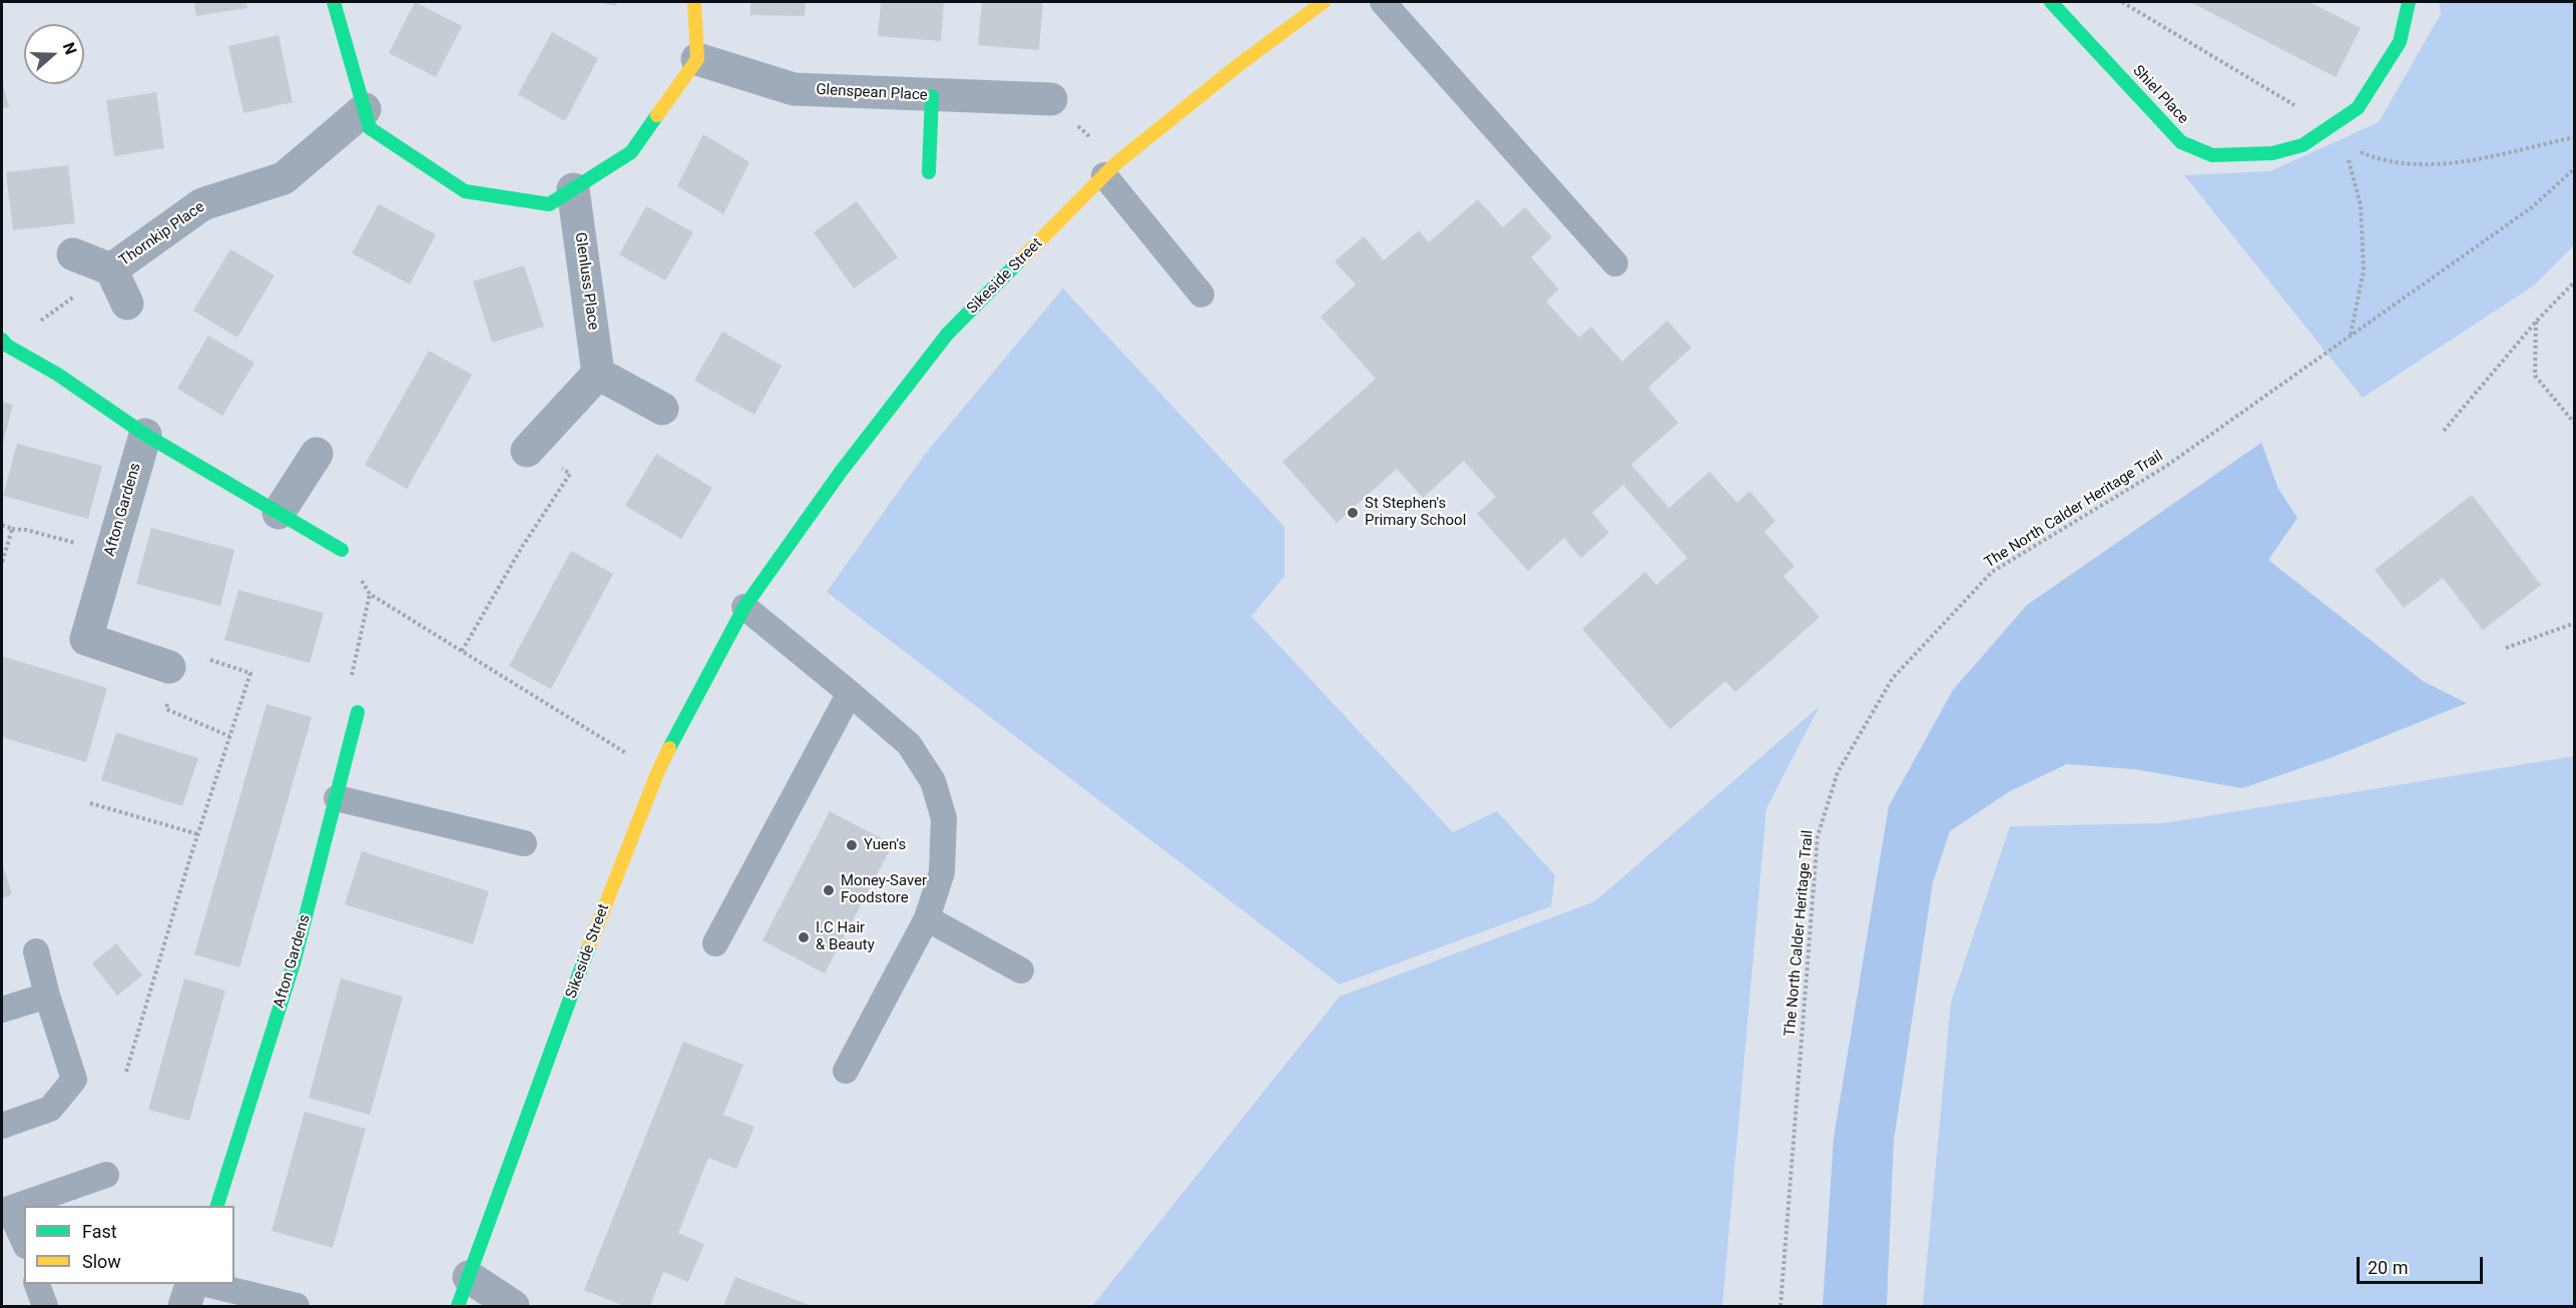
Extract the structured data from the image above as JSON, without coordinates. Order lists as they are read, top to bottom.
{
  "streets": {
    "street": [
      "Glenspean Place",
      "Shiel Place",
      "Thornkip Place",
      "Sikeside Street",
      "Glenluss Place",
      "Afton Gardens"
    ],
    "path": ["The North Calder Heritage Trail"]
  },
  "places": [
    "St Stephen's Primary School",
    "Yuen's",
    "Money-Saver Foodstore",
    "I.C Hair & Beauty"
  ],
  "legend": ["Fast", "Slow"],
  "scale_bar": "20 m",
  "north": "right"
}
